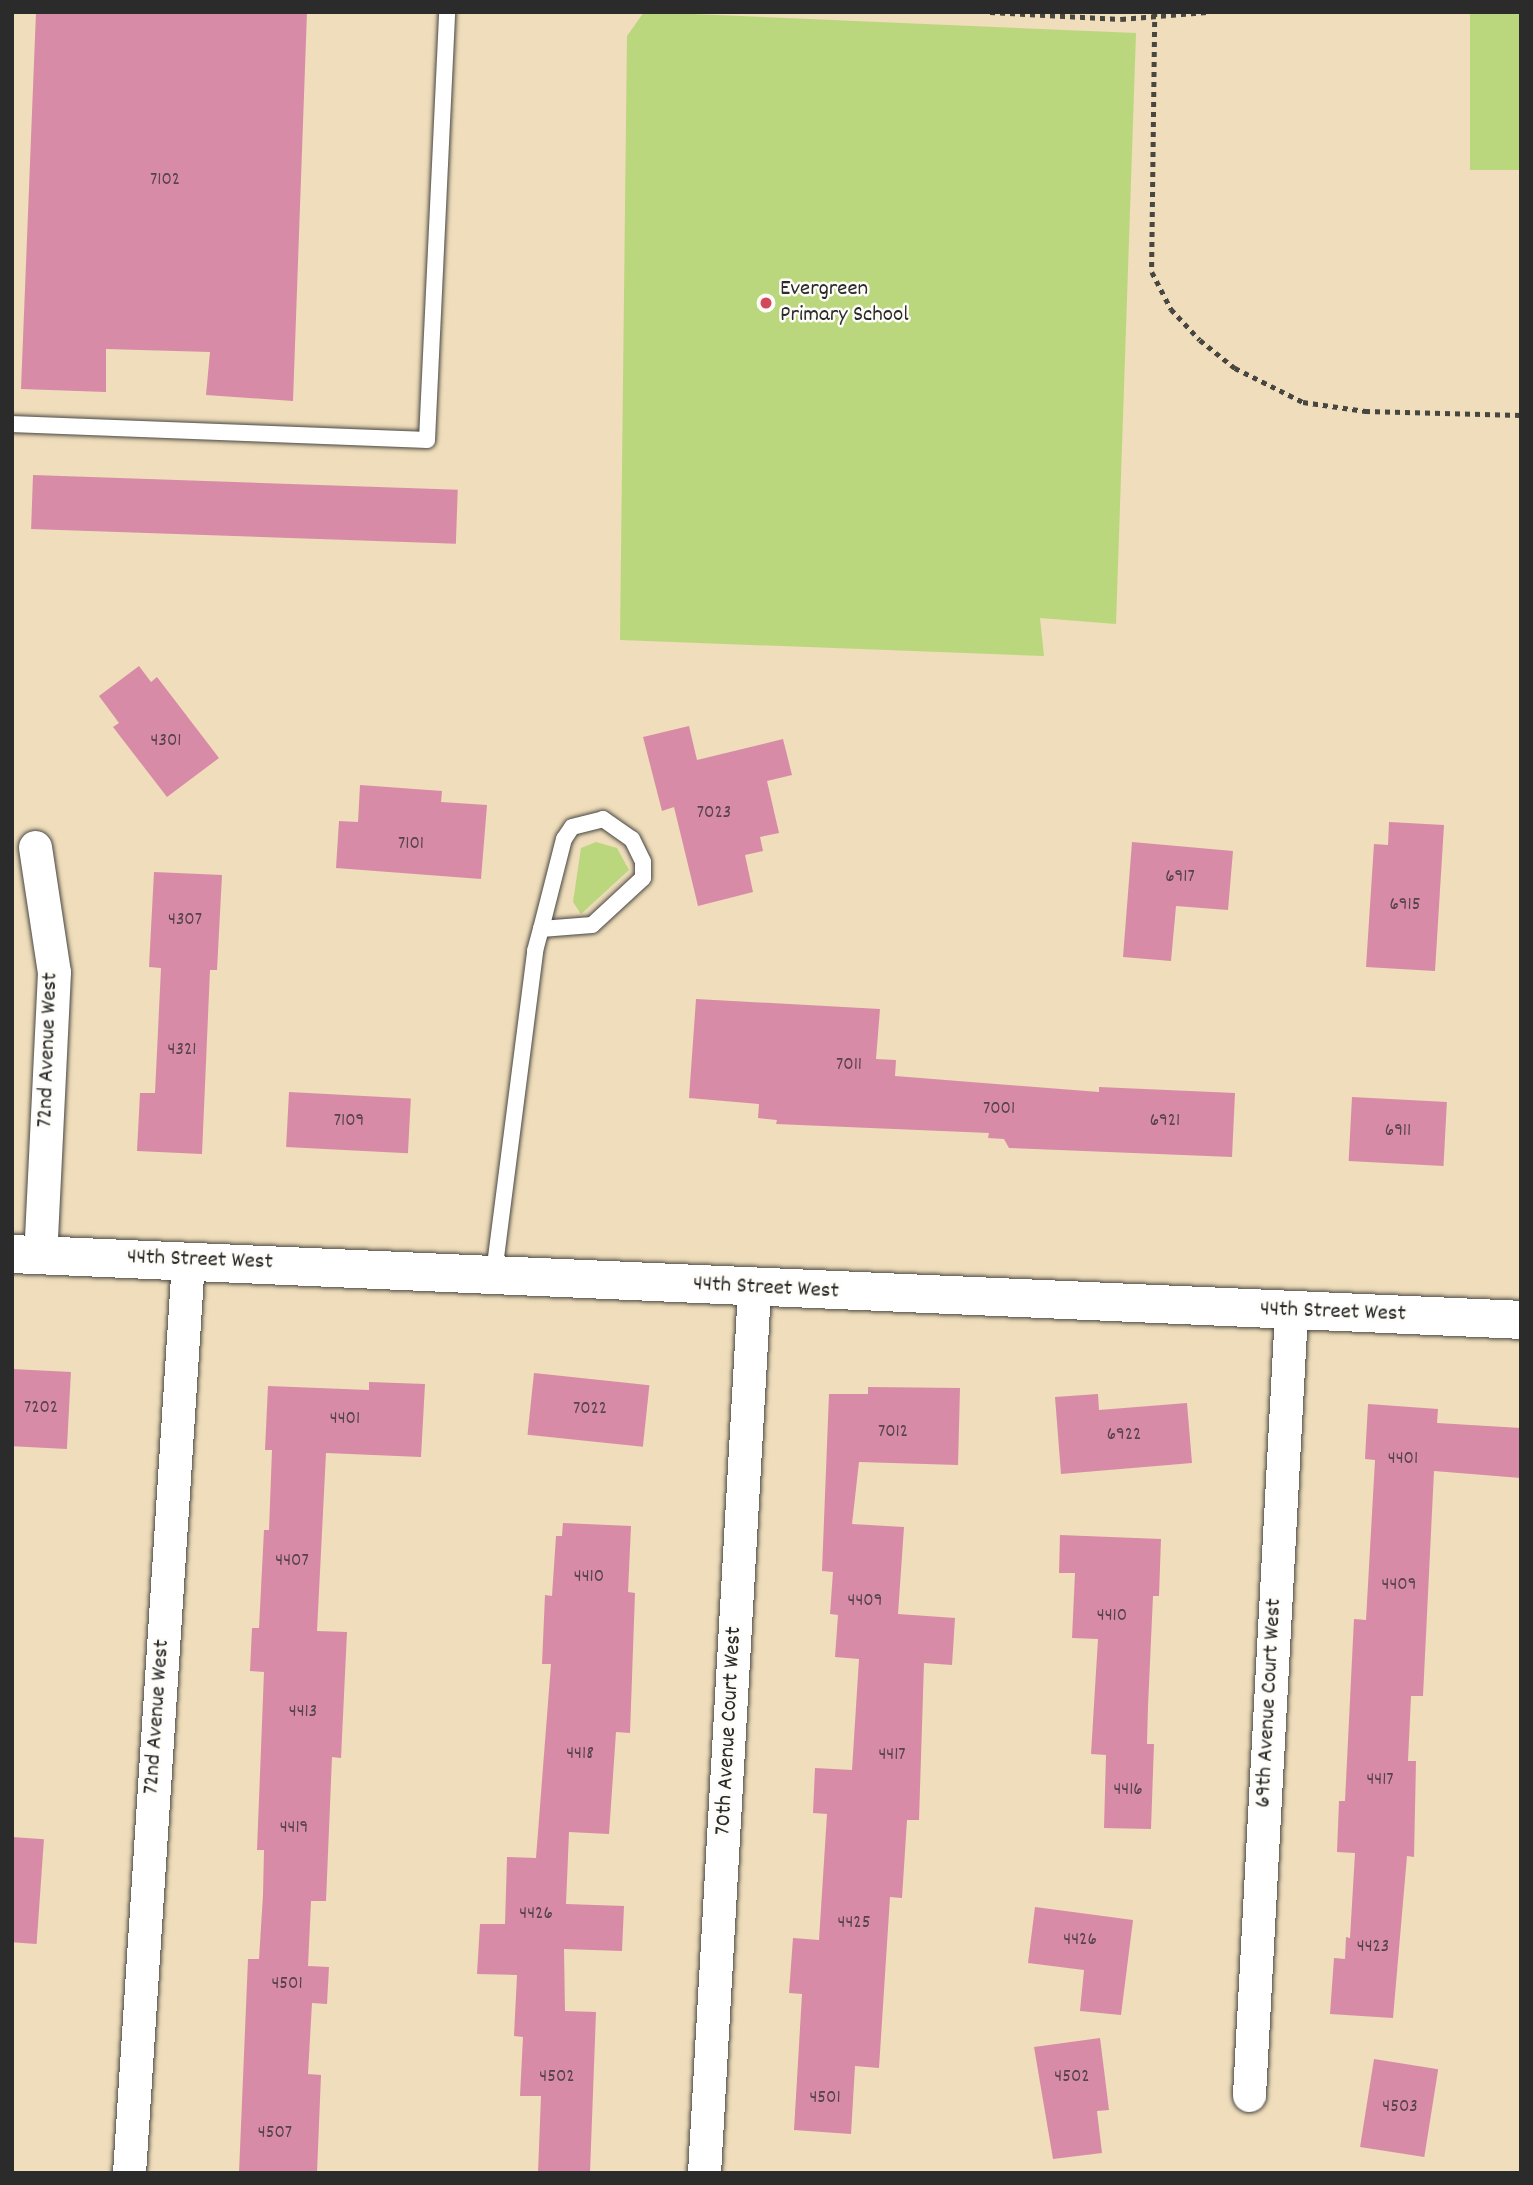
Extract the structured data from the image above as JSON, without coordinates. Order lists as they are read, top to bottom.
{
  "streets": {
    "street": [
      "72nd Avenue West",
      "44th Street West",
      "69th Avenue Court West",
      "70th Avenue Court West"
    ]
  },
  "crossings": [
    ["72nd Avenue West", "44th Street West"],
    ["44th Street West", "69th Avenue Court West"],
    ["44th Street West", "70th Avenue Court West"]
  ],
  "places": ["Evergreen Primary School"],
  "house_numbers": [
    "7102",
    "4301",
    "7023",
    "7101",
    "6917",
    "6915",
    "4307",
    "4321",
    "7011",
    "7001",
    "7109",
    "6921",
    "6911",
    "7202",
    "7022",
    "4401",
    "7012",
    "6922",
    "4401",
    "4407",
    "4410",
    "4409",
    "4409",
    "4410",
    "4413",
    "4418",
    "4417",
    "4417",
    "4416",
    "4419",
    "4426",
    "4425",
    "4426",
    "4423",
    "4501",
    "4502",
    "4502",
    "4501",
    "4503",
    "4507"
  ]
}
